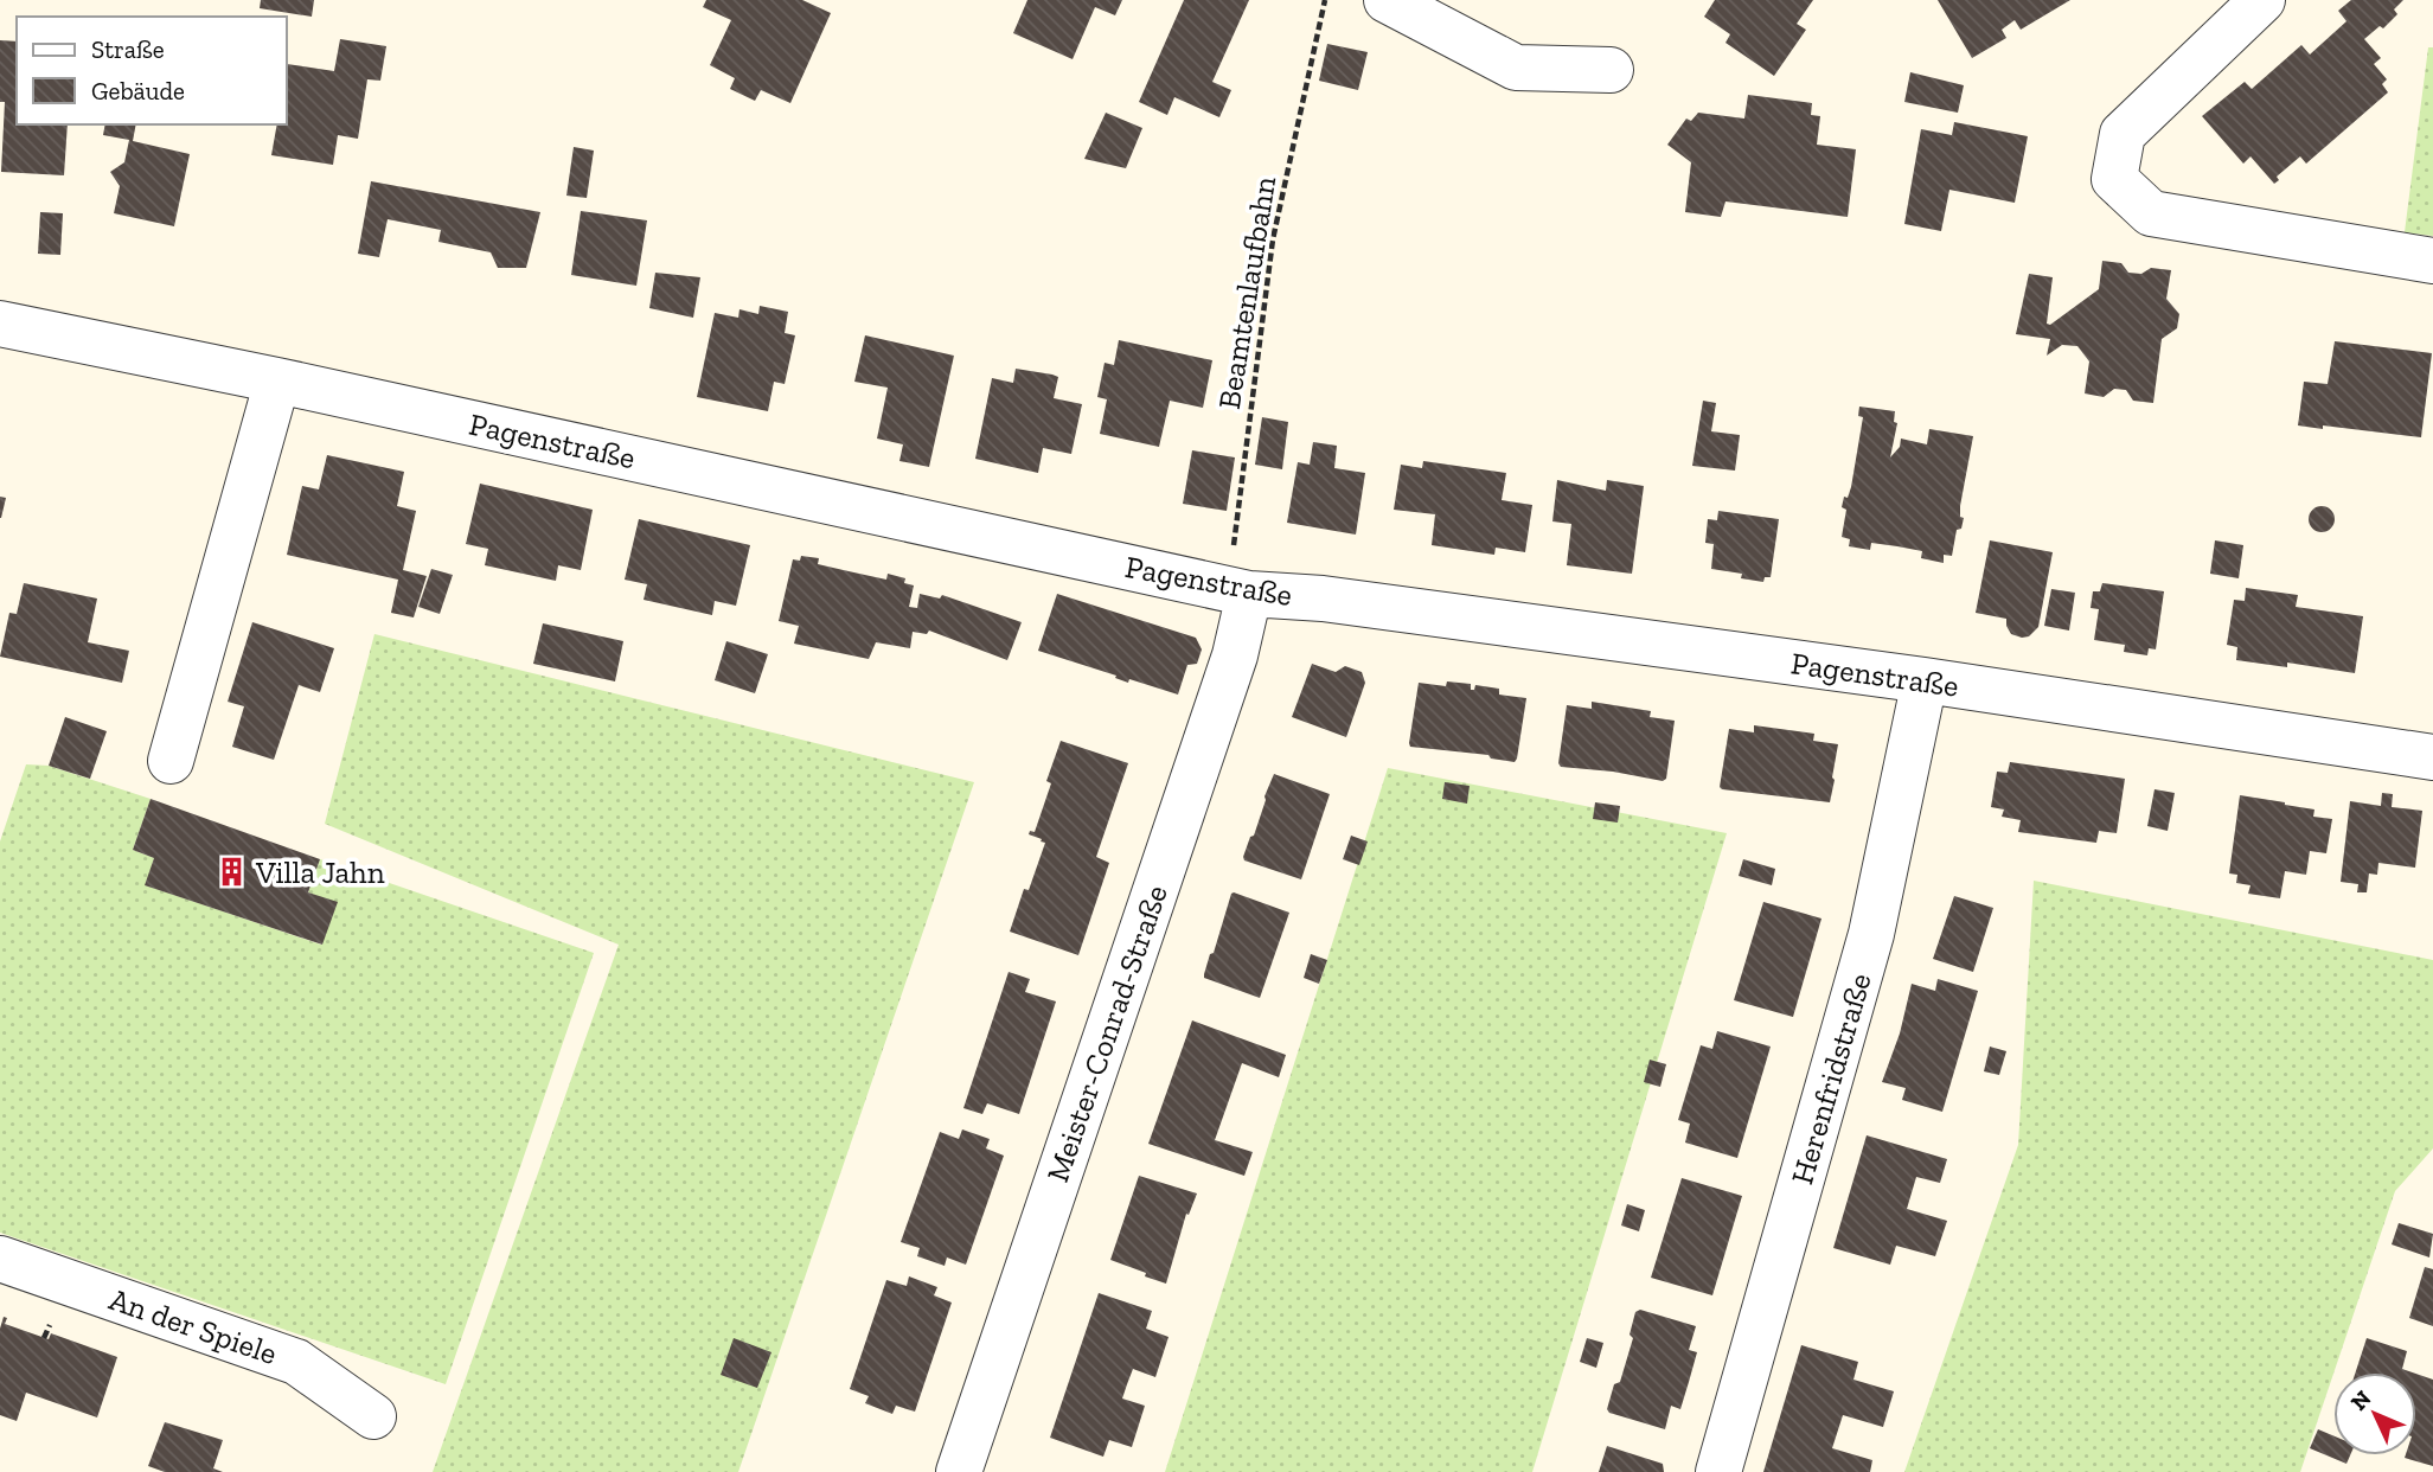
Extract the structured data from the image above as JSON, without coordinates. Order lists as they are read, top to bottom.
{
  "streets": {
    "street": [
      "Pagenstraße",
      "Meister-Conrad-Straße",
      "Herenfridstraße",
      "An der Spiele"
    ],
    "path": ["Beamtenlaufbahn"]
  },
  "crossings": [
    ["Beamtenlaufbahn", "Pagenstraße"],
    ["Beamtenlaufbahn", "Meister-Conrad-Straße"],
    ["Pagenstraße", "Meister-Conrad-Straße"],
    ["Pagenstraße", "Herenfridstraße"]
  ],
  "places": {
    "building": ["Villa Jahn"]
  },
  "legend": ["Straße", "Gebäude"],
  "north": "top left"
}
